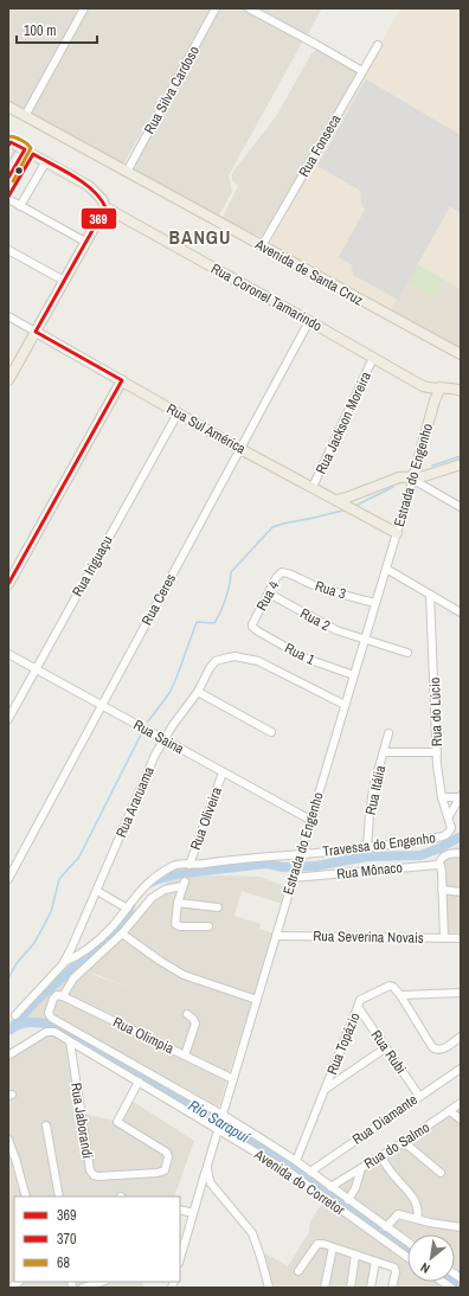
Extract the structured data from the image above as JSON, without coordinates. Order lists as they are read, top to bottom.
{
  "streets": {
    "main road": [
      "Avenida de Santa Cruz",
      "Rua Coronel Tamarindo",
      "Rua Sul América",
      "Estrada do Engenho"
    ],
    "street": [
      "Rua Silva Cardoso",
      "Rua Fonseca",
      "Rua Jackson Moreira",
      "Rua Iriguaçu",
      "Rua 3",
      "Rua 4",
      "Rua Ceres",
      "Rua 2",
      "Rua 1",
      "Rua do Lúcio",
      "Rua Saina",
      "Rua Itália",
      "Rua Araruama",
      "Rua Oliveira",
      "Travessa do Engenho",
      "Rua Mônaco",
      "Rua Severina Novais",
      "Rua Olimpia",
      "Rua Topázio",
      "Rua Rubi",
      "Rua Diamante",
      "Rua Jaborandi",
      "Rua do Salmo",
      "Avenida do Corretor"
    ]
  },
  "crossings": [
    ["Rua Silva Cardoso", "Avenida de Santa Cruz"],
    ["Rua Fonseca", "Avenida de Santa Cruz"],
    ["Rua Coronel Tamarindo", "Rua Jackson Moreira"],
    ["Rua Coronel Tamarindo", "Estrada do Engenho"],
    ["Rua Coronel Tamarindo", "Rua Ceres"],
    ["Rua Jackson Moreira", "Rua Sul América"],
    ["Rua Sul América", "Estrada do Engenho"],
    ["Rua Sul América", "Rua Iriguaçu"],
    ["Rua Sul América", "Rua Ceres"],
    ["Estrada do Engenho", "Rua 3"],
    ["Estrada do Engenho", "Rua 2"],
    ["Estrada do Engenho", "Rua 1"],
    ["Estrada do Engenho", "Rua Saina"],
    ["Estrada do Engenho", "Rua Araruama"],
    ["Estrada do Engenho", "Travessa do Engenho"],
    ["Estrada do Engenho", "Rua Mônaco"],
    ["Estrada do Engenho", "Rua Severina Novais"],
    ["Estrada do Engenho", "Rua Olimpia"],
    ["Estrada do Engenho", "Avenida do Corretor"],
    ["Rua Iriguaçu", "Rua Saina"],
    ["Rua 3", "Rua 4"],
    ["Rua 4", "Rua 2"],
    ["Rua 4", "Rua 1"],
    ["Rua Ceres", "Rua Saina"],
    ["Rua do Lúcio", "Travessa do Engenho"],
    ["Rua Saina", "Rua Araruama"],
    ["Rua Saina", "Rua Oliveira"],
    ["Rua Itália", "Travessa do Engenho"],
    ["Rua Araruama", "Travessa do Engenho"],
    ["Rua Oliveira", "Travessa do Engenho"],
    ["Rua Olimpia", "Avenida do Corretor"],
    ["Rua Topázio", "Rua Rubi"],
    ["Rua Topázio", "Avenida do Corretor"],
    ["Rua Rubi", "Rua Diamante"],
    ["Rua Diamante", "Avenida do Corretor"],
    ["Rua Jaborandi", "Avenida do Corretor"],
    ["Rua do Salmo", "Avenida do Corretor"]
  ],
  "districts": ["BANGU"],
  "water": ["Rio Sarapuí"],
  "lines": ["transit line 68", "transit line 370", "transit line 369"],
  "legend": ["369", "370", "68"],
  "scale_bar": "100 m",
  "north": "bottom left"
}
